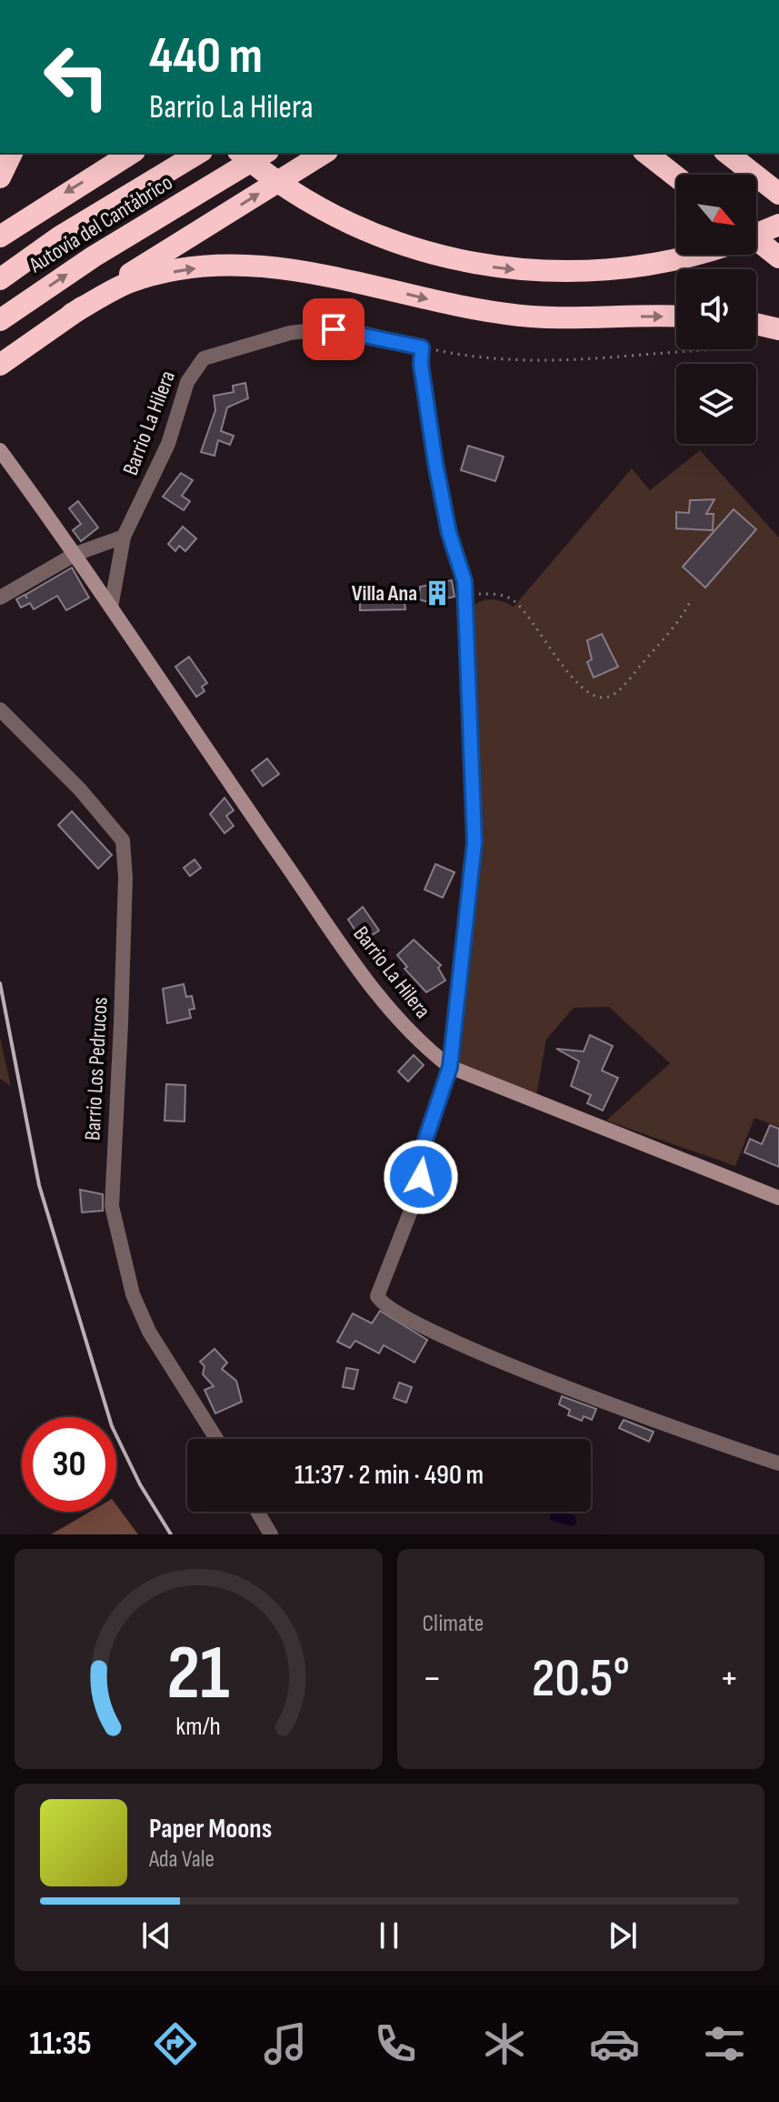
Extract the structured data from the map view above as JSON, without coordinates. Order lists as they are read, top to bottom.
{
  "streets": {
    "highway": ["Autovía del Cantábrico"],
    "street": ["Barrio La Hilera", "Barrio Los Pedrucos"]
  },
  "places": {
    "building": ["Villa Ana"]
  },
  "north": "bottom right",
  "page": {
    "turn": ["440 m", "Barrio La Hilera"],
    "limit": "30",
    "trip": "11:37 · 2 min · 490 m",
    "tile": "Climate",
    "heat": ["−", "20.5°", "+"],
    "song": ["Paper Moons", "Ada Vale"],
    "tabs": "11:35",
    "gauge": ["21", "km/h"]
  }
}
